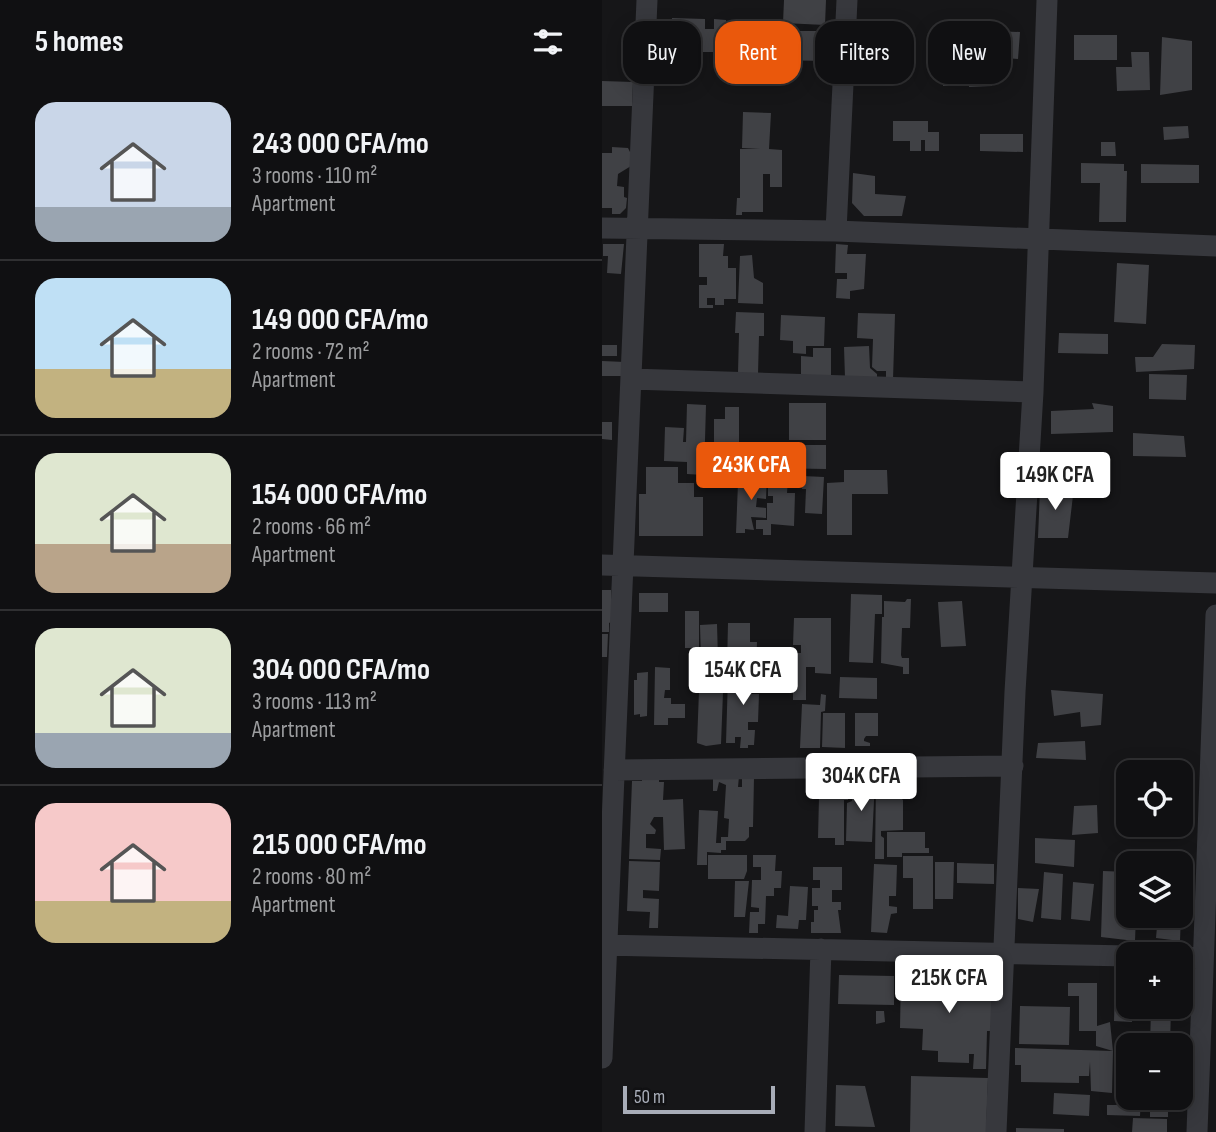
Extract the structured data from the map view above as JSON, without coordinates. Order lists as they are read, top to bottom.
{
  "scale_bar": "50 m",
  "page": {
    "heading": "5 homes",
    "chip": [
      "Buy",
      "Rent",
      "Filters",
      "New"
    ],
    "list": [
      {
        "name": "243 000 CFA/mo",
        "note": "3 rooms · 110 m² · Apartment"
      },
      {
        "name": "149 000 CFA/mo",
        "note": "2 rooms · 72 m² · Apartment"
      },
      {
        "name": "154 000 CFA/mo",
        "note": "2 rooms · 66 m² · Apartment"
      },
      {
        "name": "304 000 CFA/mo",
        "note": "3 rooms · 113 m² · Apartment"
      },
      {
        "name": "215 000 CFA/mo",
        "note": "2 rooms · 80 m² · Apartment"
      }
    ],
    "price": [
      "243K CFA",
      "149K CFA",
      "154K CFA",
      "304K CFA",
      "215K CFA"
    ],
    "map_buttons": ["+", "−"],
    "scale": "50 m"
  }
}
